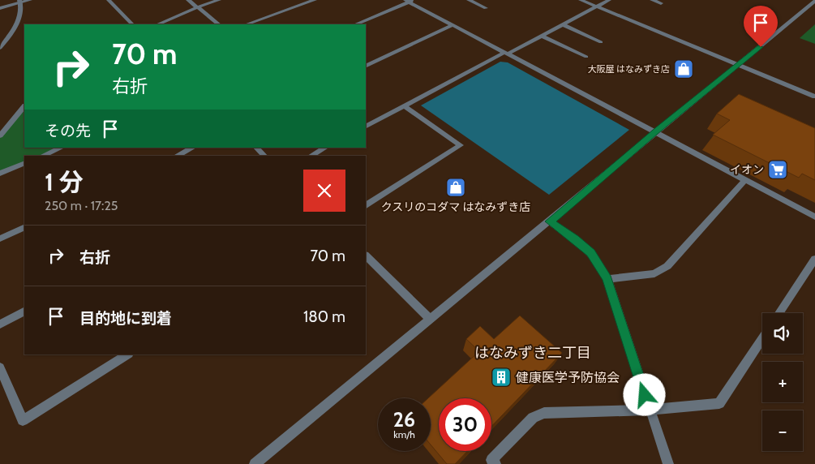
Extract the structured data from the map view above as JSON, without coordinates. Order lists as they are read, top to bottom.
{
  "districts": ["はなみずき二丁目"],
  "places": {
    "shop": ["大阪屋 はなみずき店", "クスリのコダマ はなみずき店"],
    "supermarket": ["イオン"],
    "building": ["健康医学予防協会"]
  },
  "page": {
    "turn": ["70 m", "右折"],
    "then": "その先",
    "heading": ["1 分", "250 m · 17:25"],
    "list": [
      {
        "name": "右折",
        "value": "70 m"
      },
      {
        "name": "目的地に到着",
        "value": "180 m"
      }
    ],
    "map_buttons": ["+", "−"],
    "speed": "26 km/h",
    "limit": "30"
  }
}
